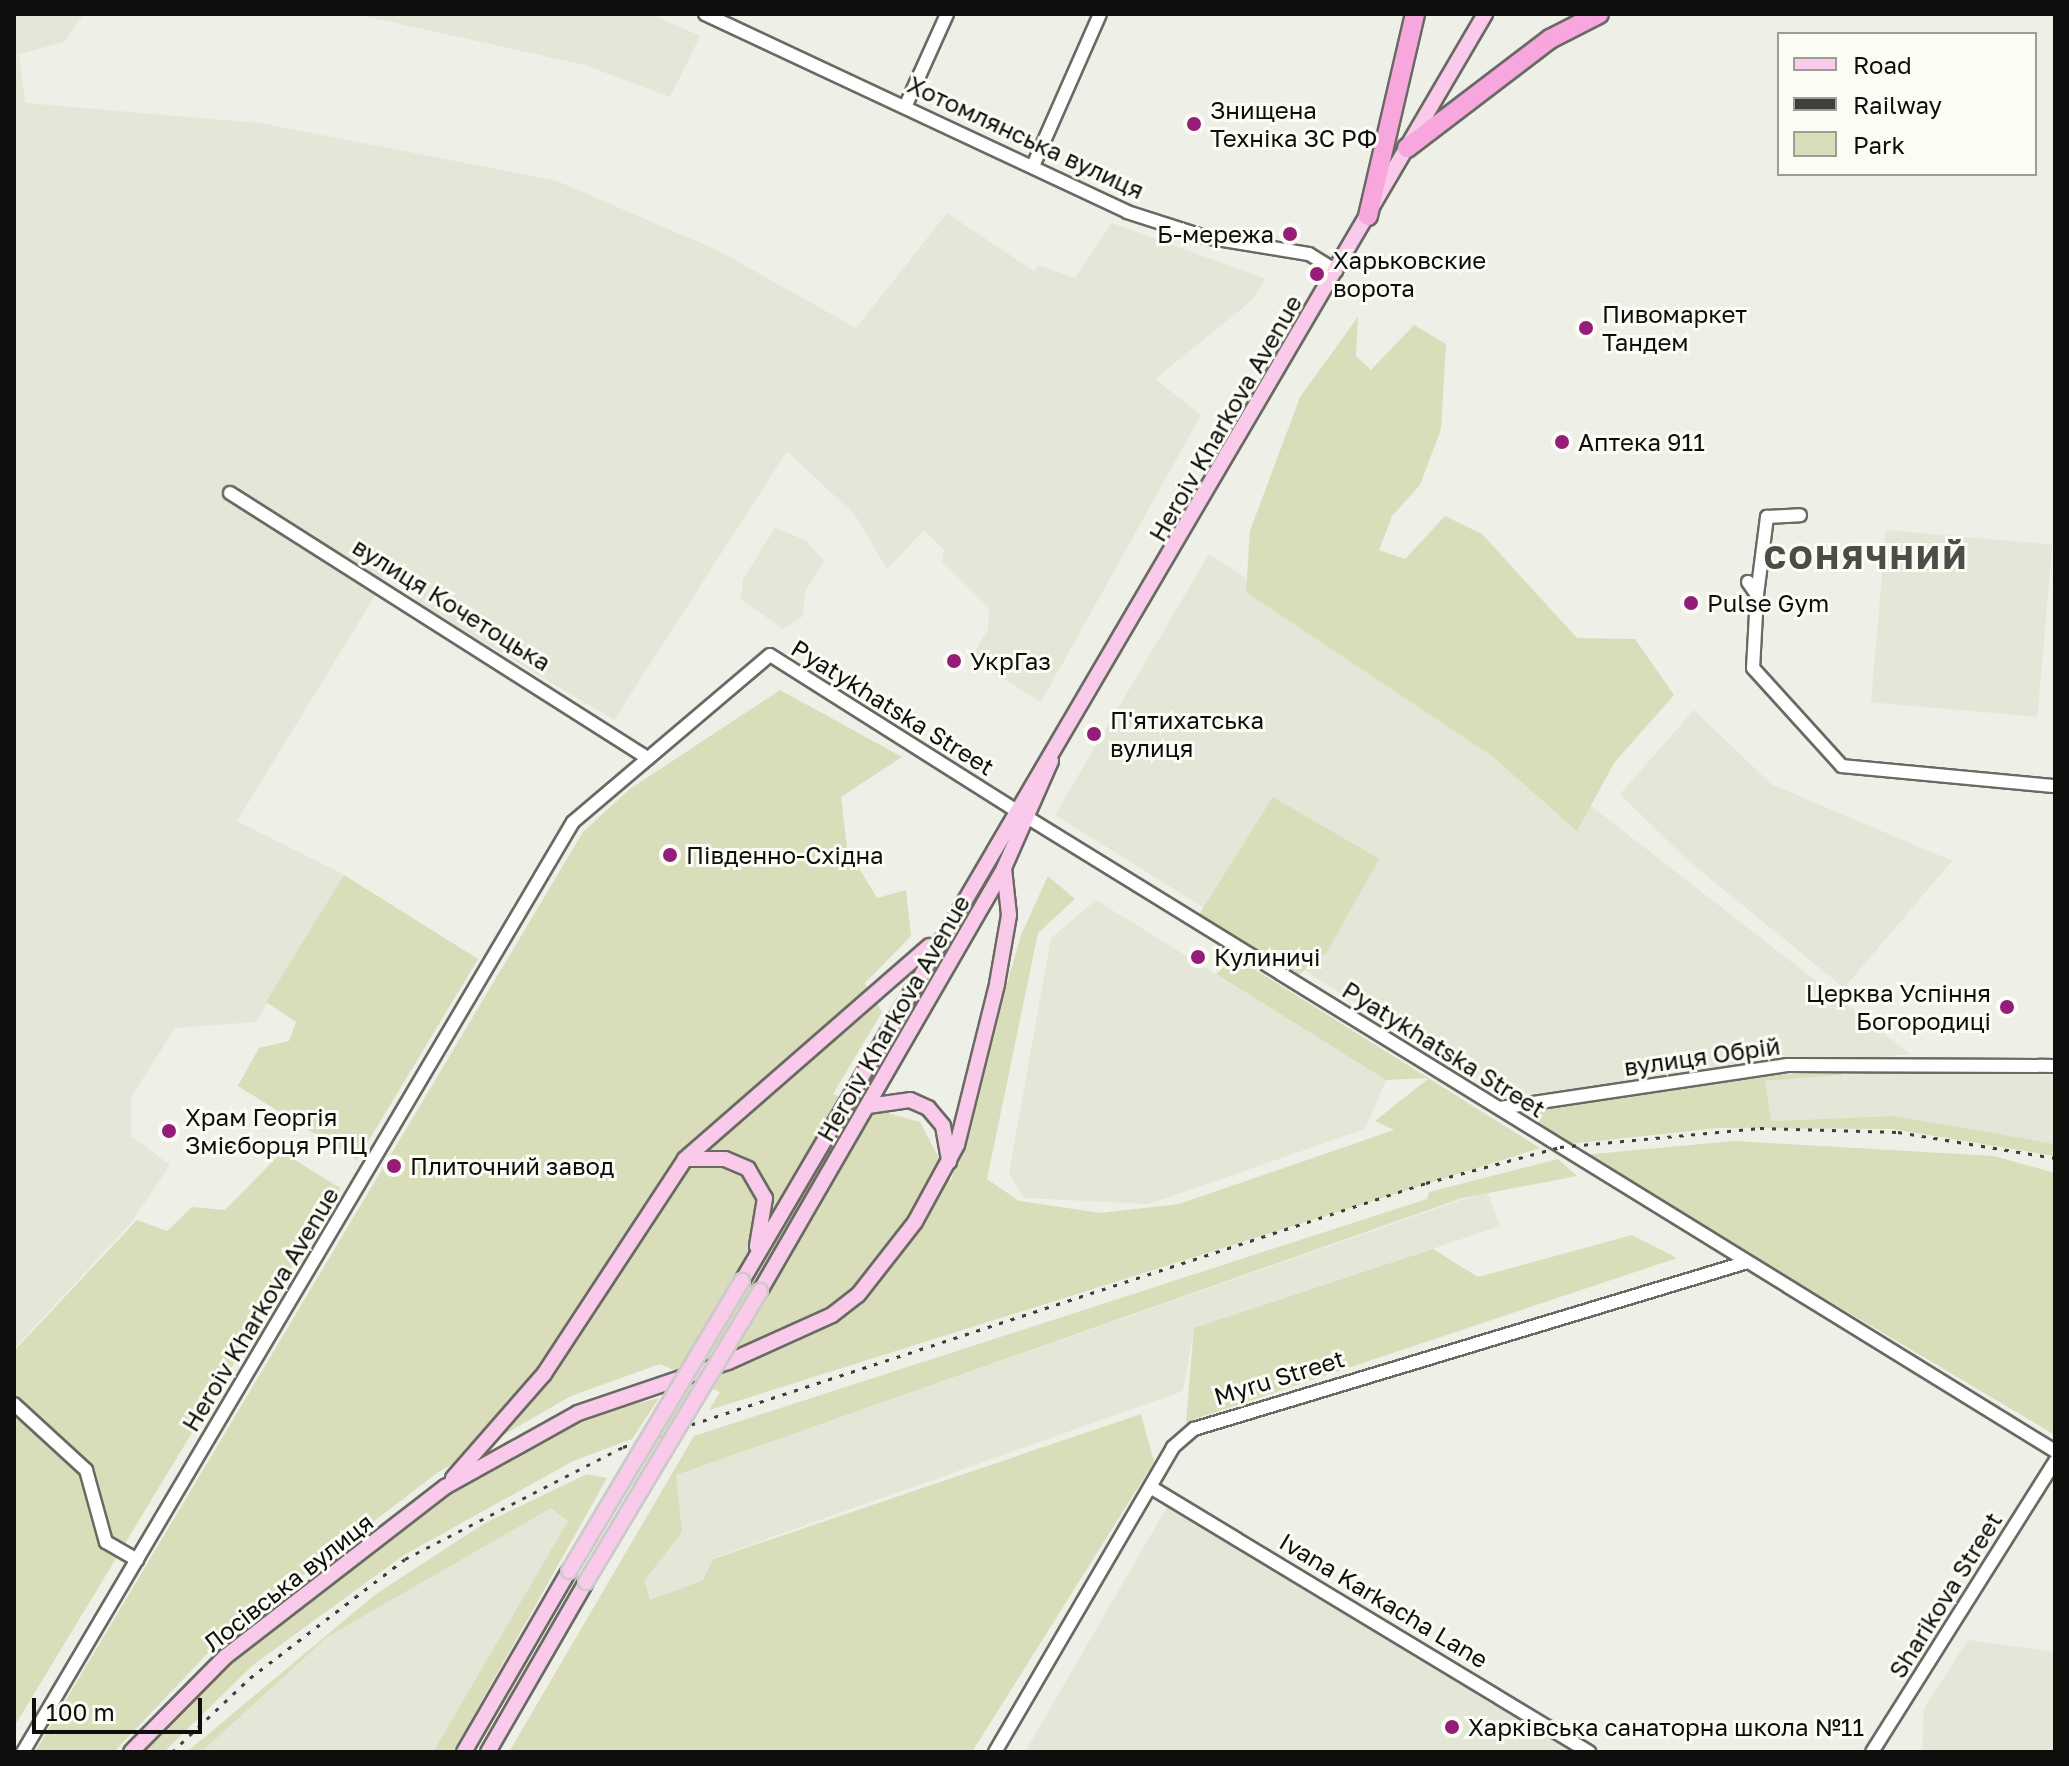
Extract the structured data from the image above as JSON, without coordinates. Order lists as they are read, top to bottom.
{
  "streets": {
    "main road": ["Heroiv Kharkova Avenue", "Pyatykhatska Street", "Лосівська вулиця"],
    "street": [
      "Хотомлянська вулиця",
      "вулиця Кочетоцька",
      "вулиця Обрій",
      "Myru Street",
      "Sharikova Street",
      "Ivana Karkacha Lane"
    ]
  },
  "crossings": [
    ["Хотомлянська вулиця", "Heroiv Kharkova Avenue"],
    ["Heroiv Kharkova Avenue", "вулиця Кочетоцька"],
    ["Heroiv Kharkova Avenue", "Pyatykhatska Street"],
    ["Pyatykhatska Street", "вулиця Обрій"],
    ["Pyatykhatska Street", "Myru Street"],
    ["Myru Street", "Ivana Karkacha Lane"]
  ],
  "districts": ["СОНЯЧНИЙ"],
  "places": [
    "Знищена Техніка ЗС РФ",
    "Б-мережа",
    "Харьковские ворота",
    "Пивомаркет Тандем",
    "Аптека 911",
    "Pulse Gym",
    "УкрГаз",
    "П'ятихатська вулиця",
    "Південно-Східна",
    "Кулиничі",
    "Церква Успіння Богородиці",
    "Храм Георгія Змієборця РПЦ",
    "Плиточний завод",
    "Харківська санаторна школа №11"
  ],
  "legend": ["Road", "Railway", "Park"],
  "scale_bar": "100 m"
}
